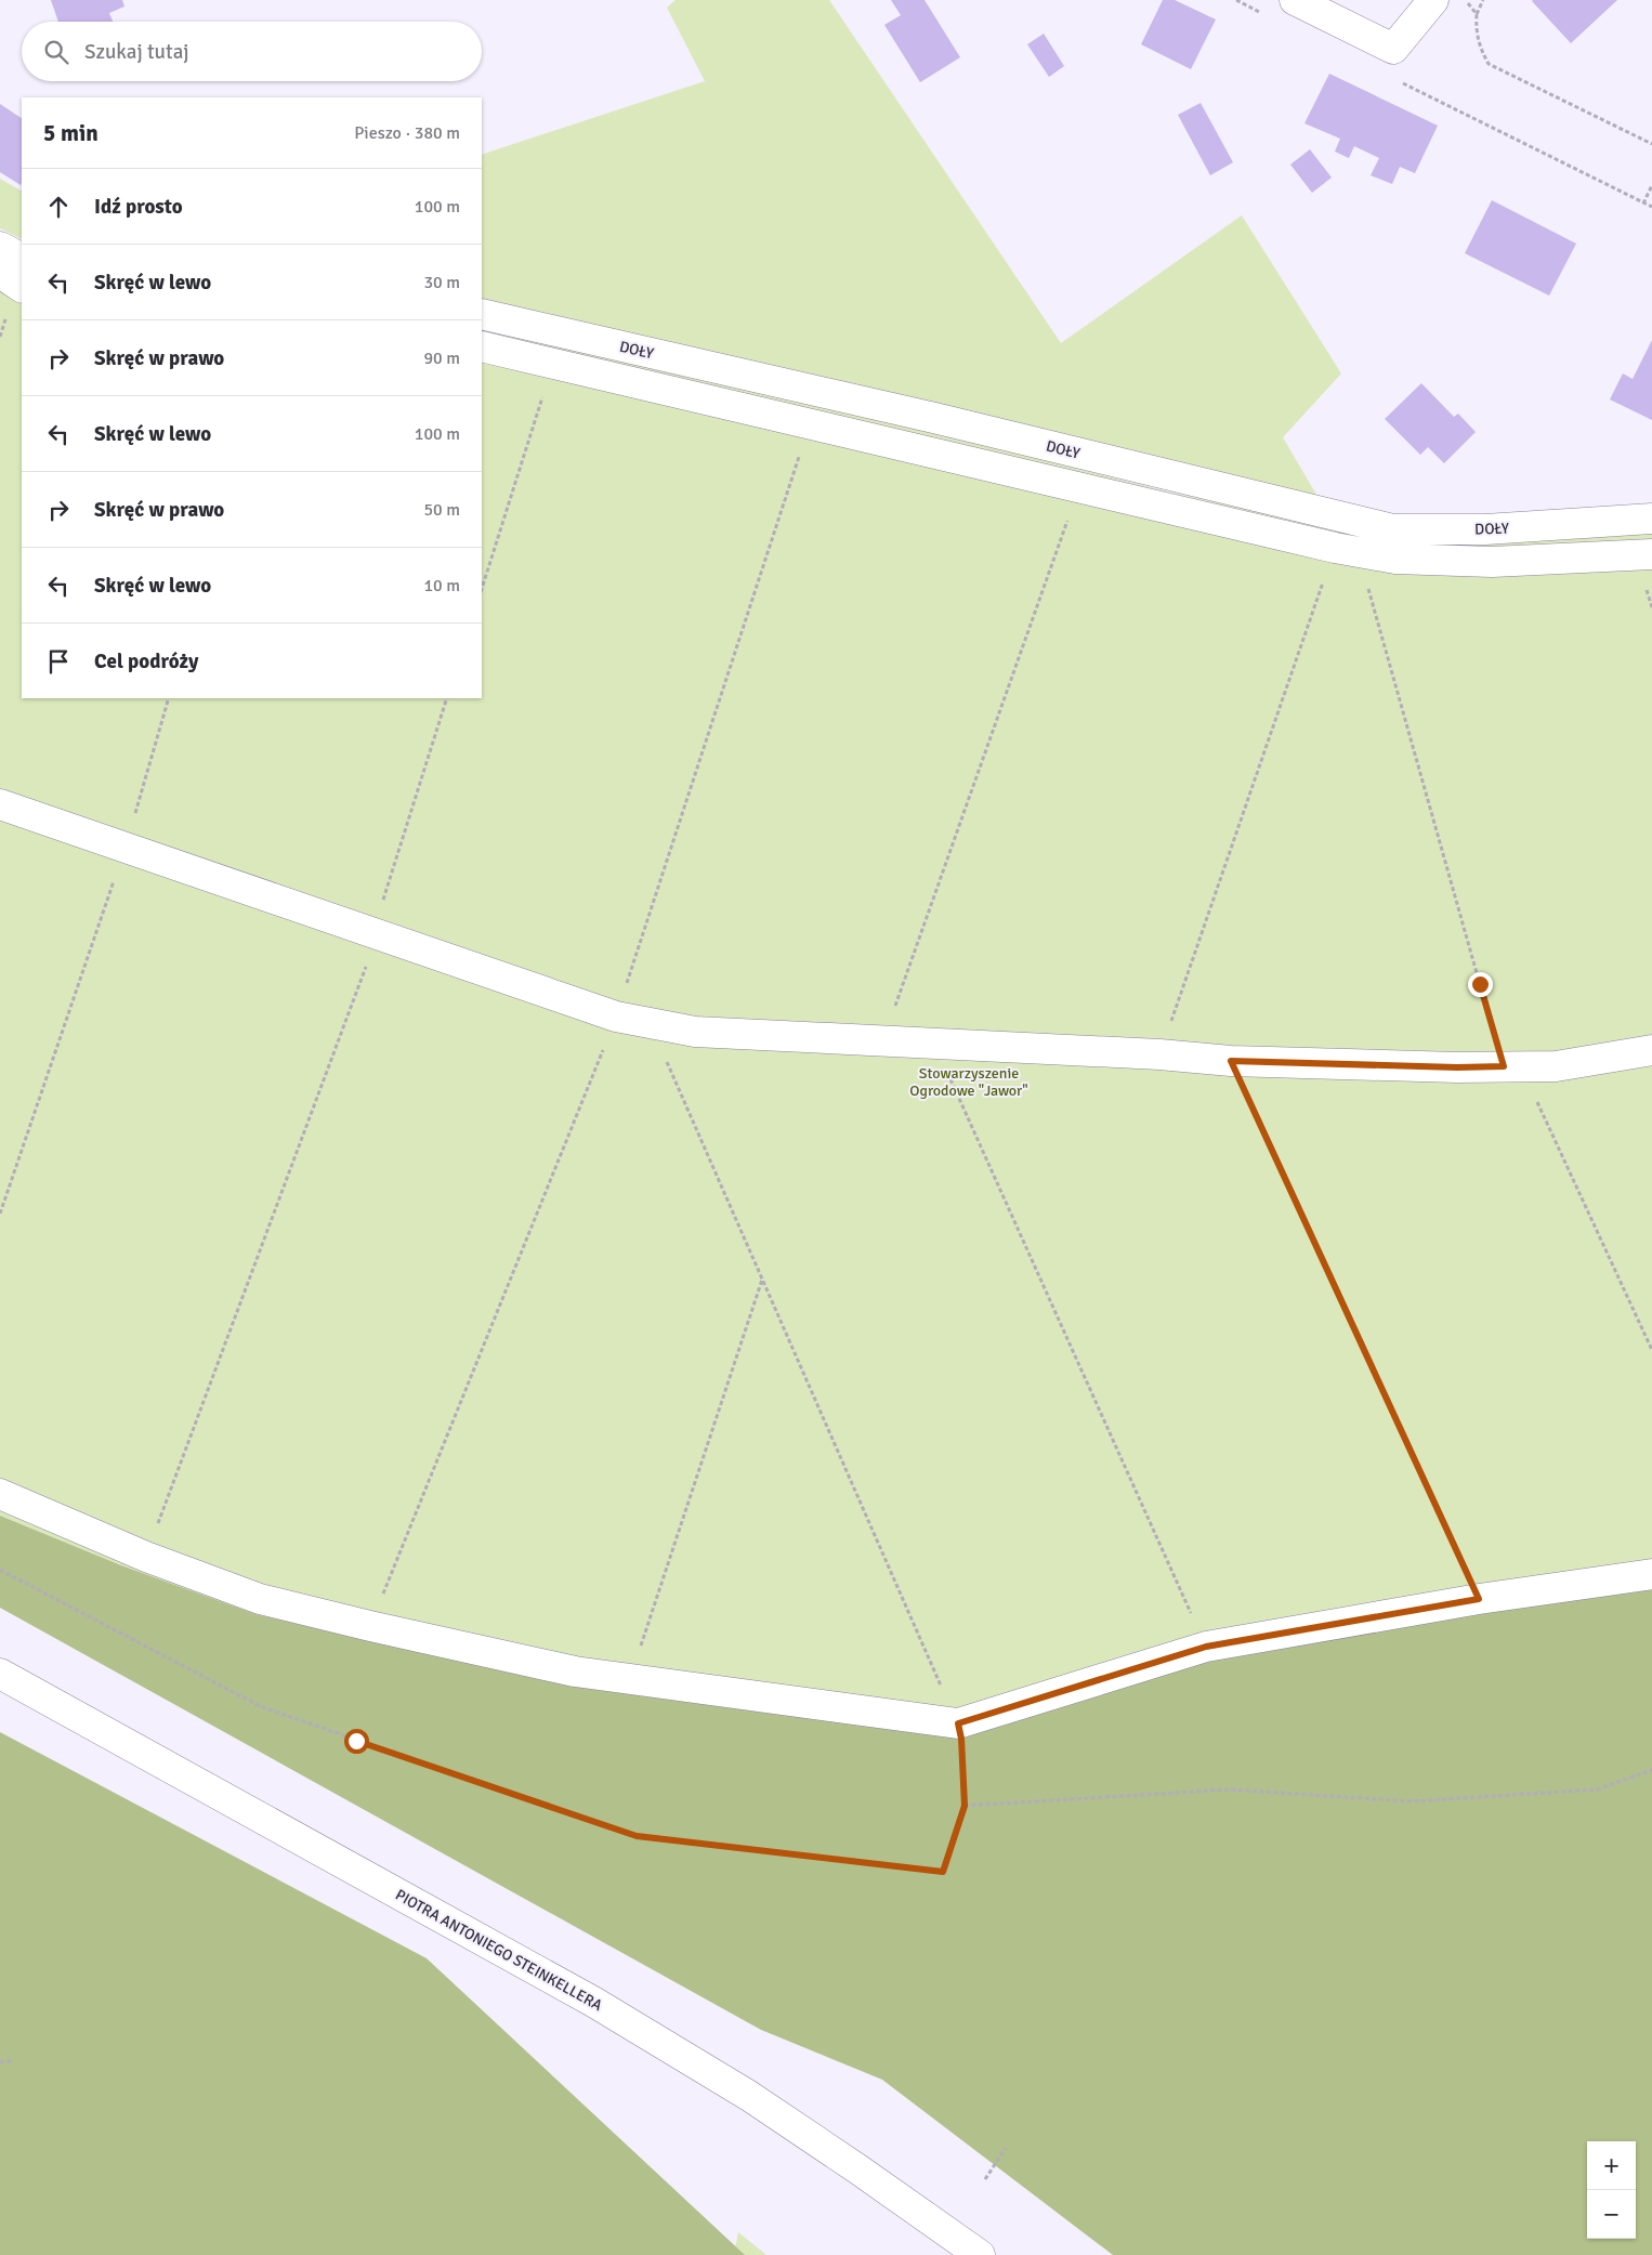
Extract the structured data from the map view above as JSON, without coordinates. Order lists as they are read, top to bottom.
{
  "streets": {
    "street": ["DOŁY", "PIOTRA ANTONIEGO STEINKELLERA"]
  },
  "parks": ["Stowarzyszenie Ogrodowe \"Jawor\""],
  "page": {
    "search": "Szukaj tutaj",
    "heading": ["5 min", "Pieszo · 380 m"],
    "list": [
      ["Idź prosto", "100 m"],
      ["Skręć w lewo", "30 m"],
      ["Skręć w prawo", "90 m"],
      ["Skręć w lewo", "100 m"],
      ["Skręć w prawo", "50 m"],
      ["Skręć w lewo", "10 m"],
      "Cel podróży"
    ],
    "map_buttons": ["+", "−"]
  }
}
